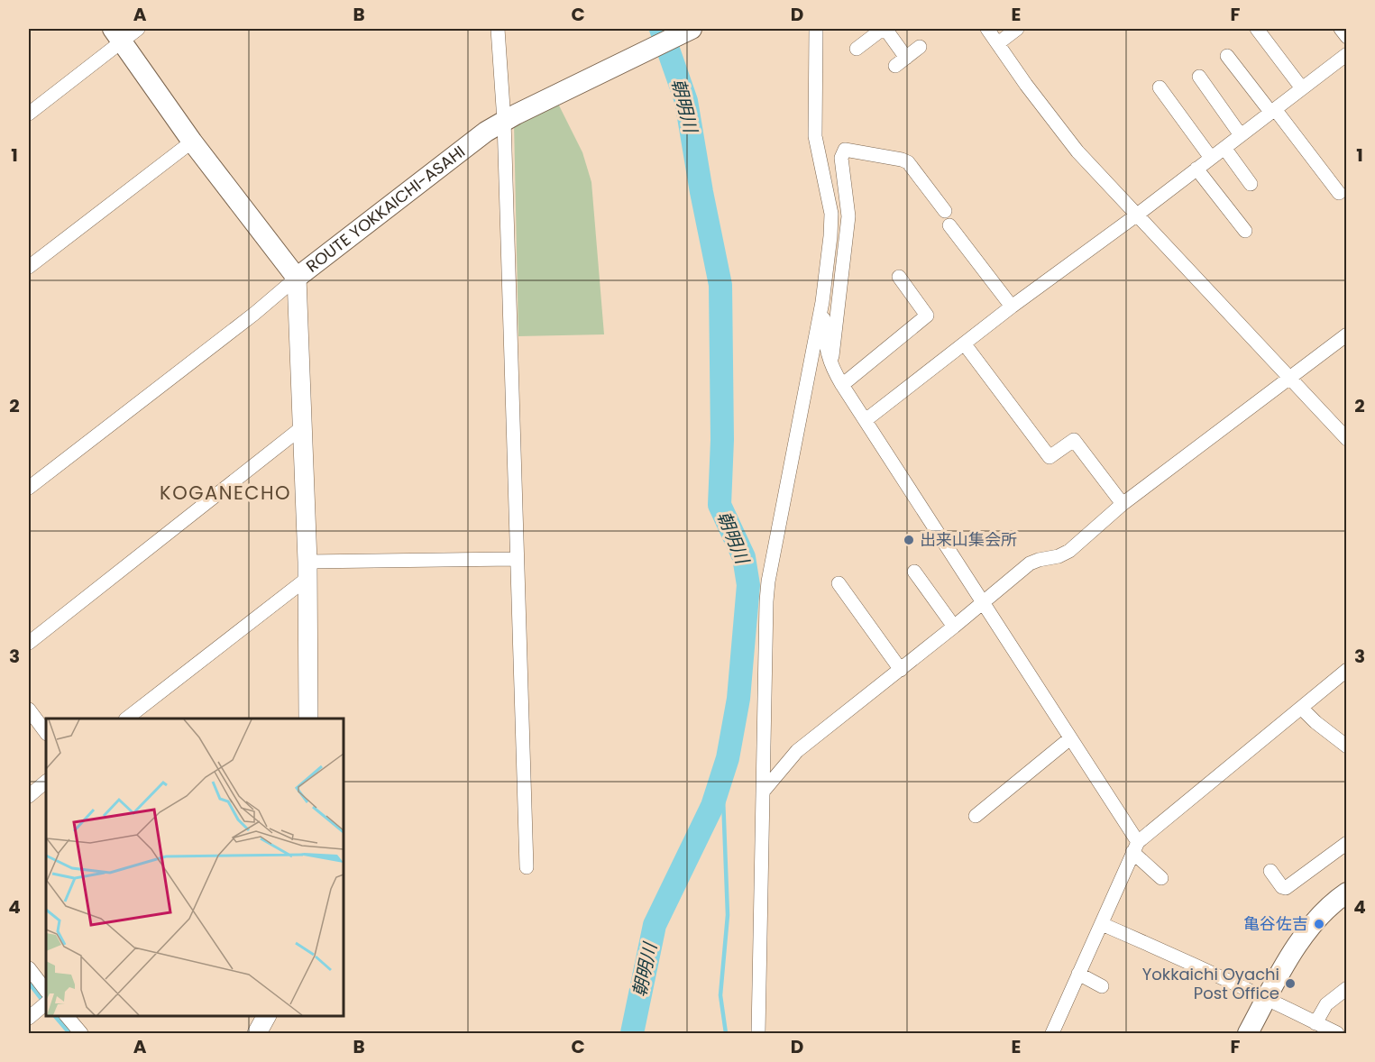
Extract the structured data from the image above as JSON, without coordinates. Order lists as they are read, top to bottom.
{
  "streets": {
    "main road": ["ROUTE YOKKAICHI-ASAHI"]
  },
  "districts": ["KOGANECHO"],
  "water": ["朝明川"],
  "places": ["出来山集会所", "亀谷佐吉", "Yokkaichi Oyachi Post Office"],
  "grid": {
    "columns": [
      "A",
      "B",
      "C",
      "D",
      "E",
      "F"
    ],
    "rows": [
      "1",
      "2",
      "3",
      "4"
    ]
  }
}
